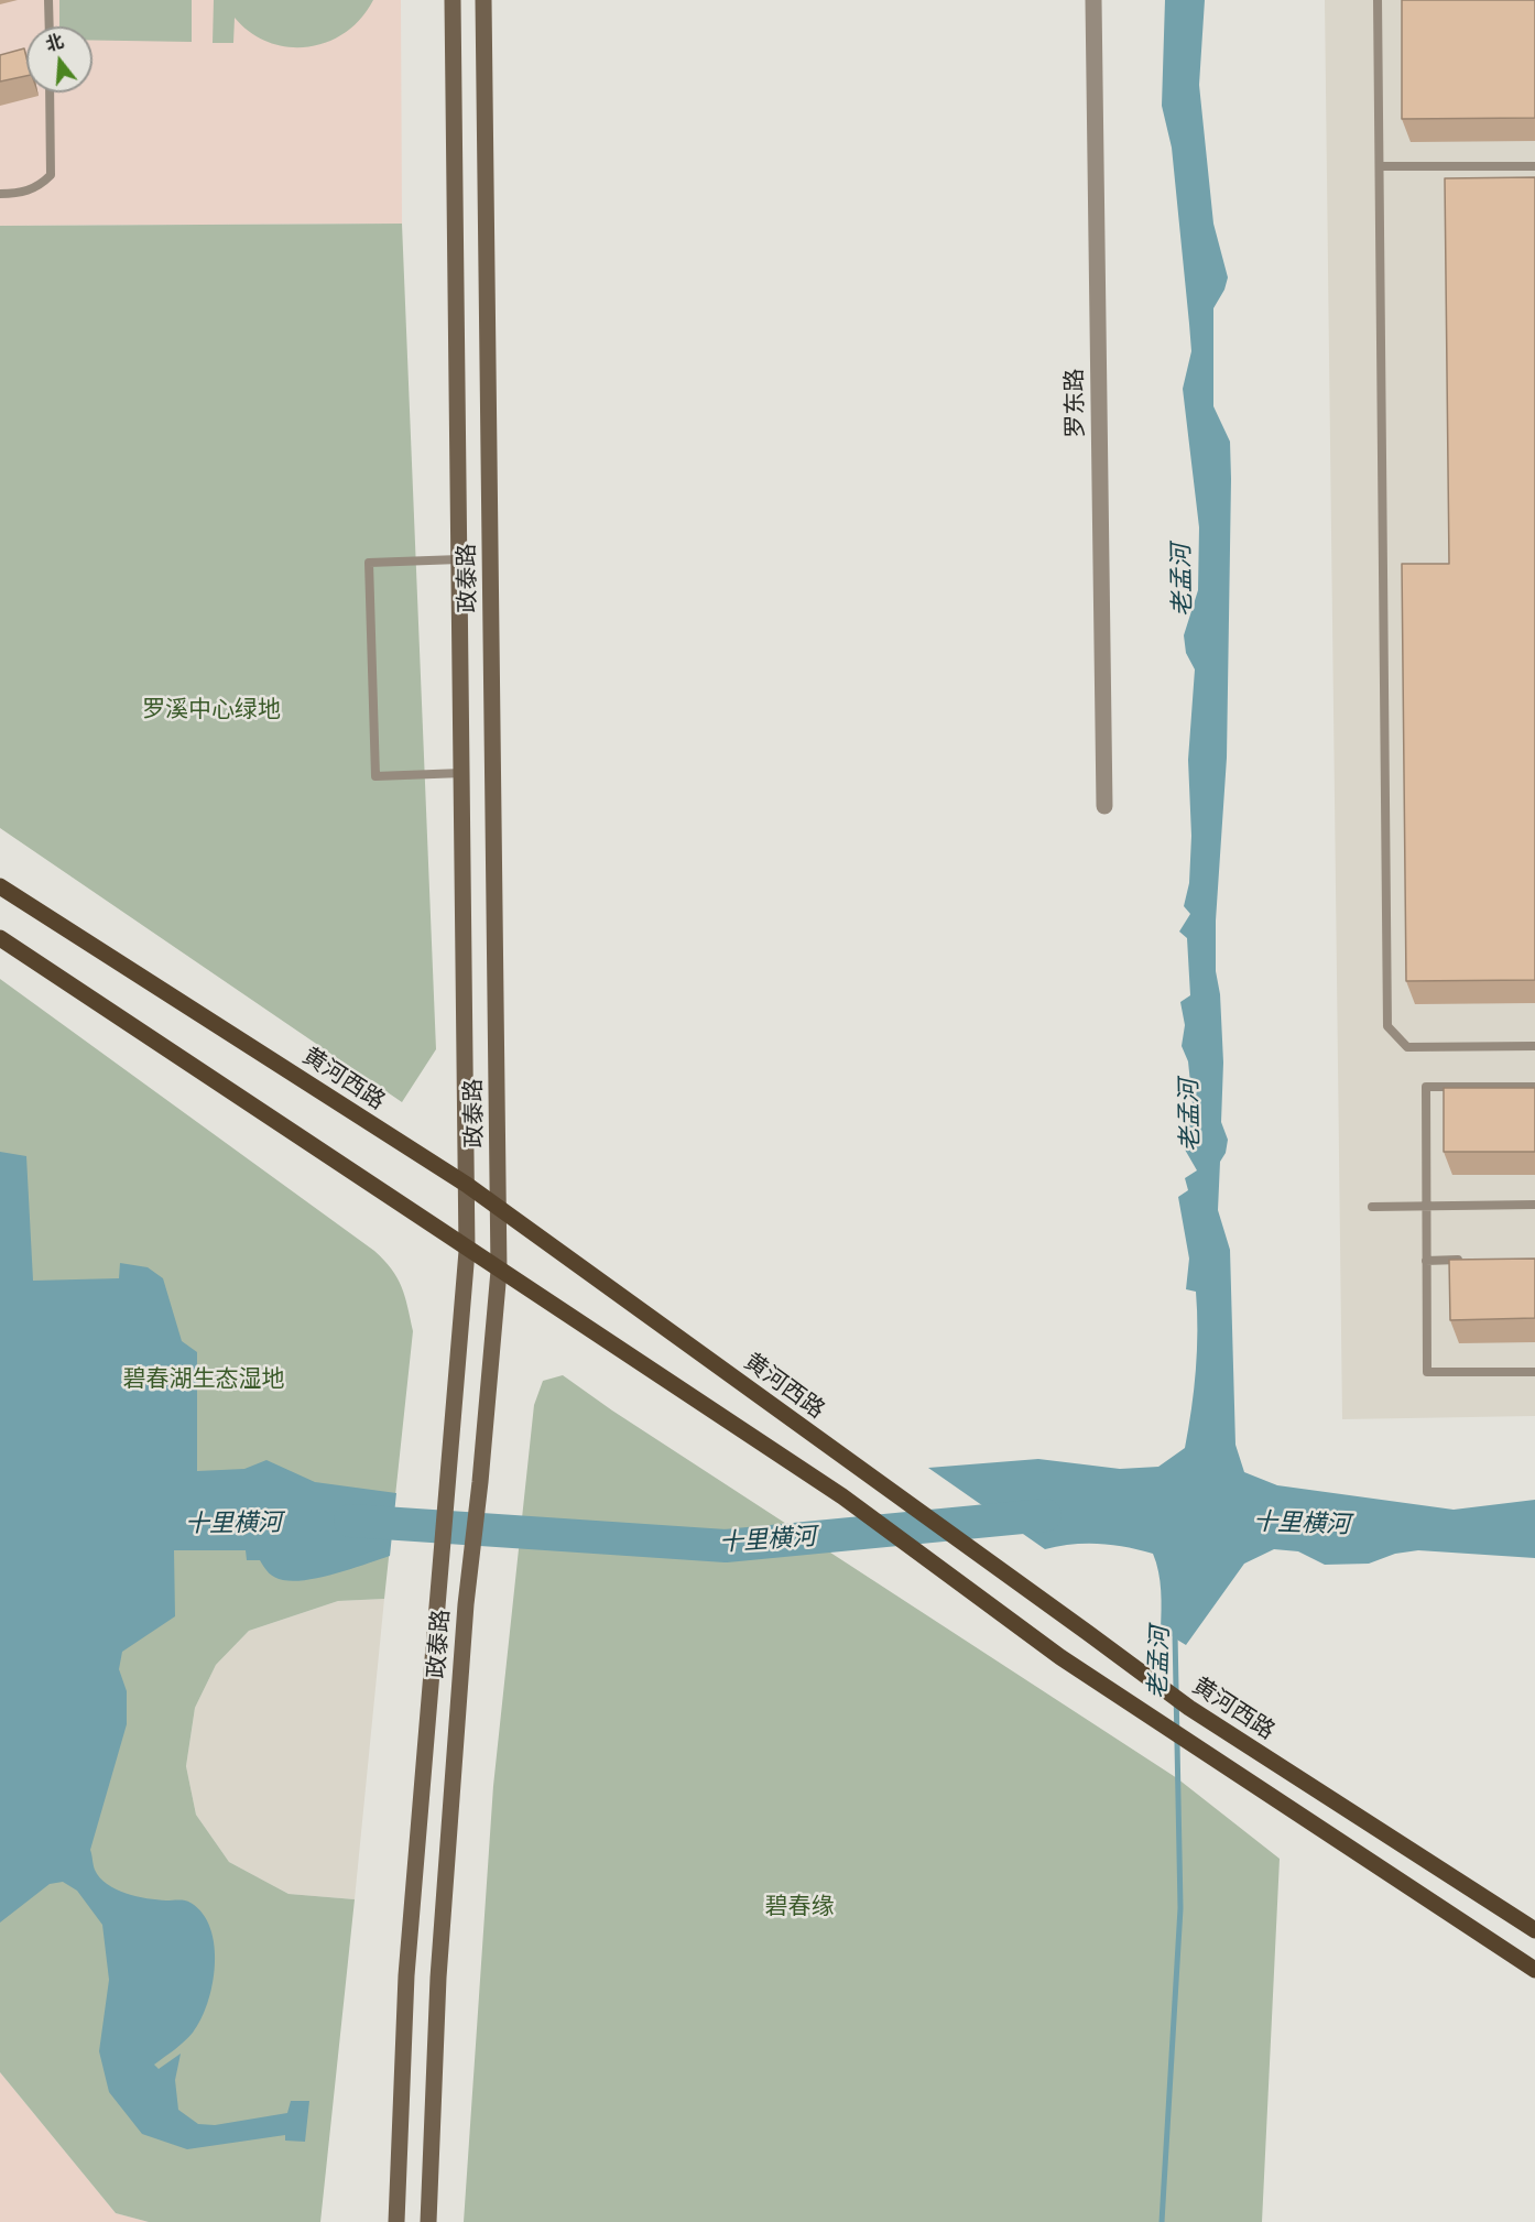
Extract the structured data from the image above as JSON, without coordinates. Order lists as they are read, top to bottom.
{
  "streets": {
    "main road": ["政泰路", "黄河西路"],
    "street": ["罗东路"]
  },
  "crossings": [
    ["政泰路", "黄河西路"]
  ],
  "water": ["老孟河", "十里横河"],
  "parks": ["罗溪中心绿地", "碧春湖生态湿地", "碧春缘"],
  "north": "top"
}
